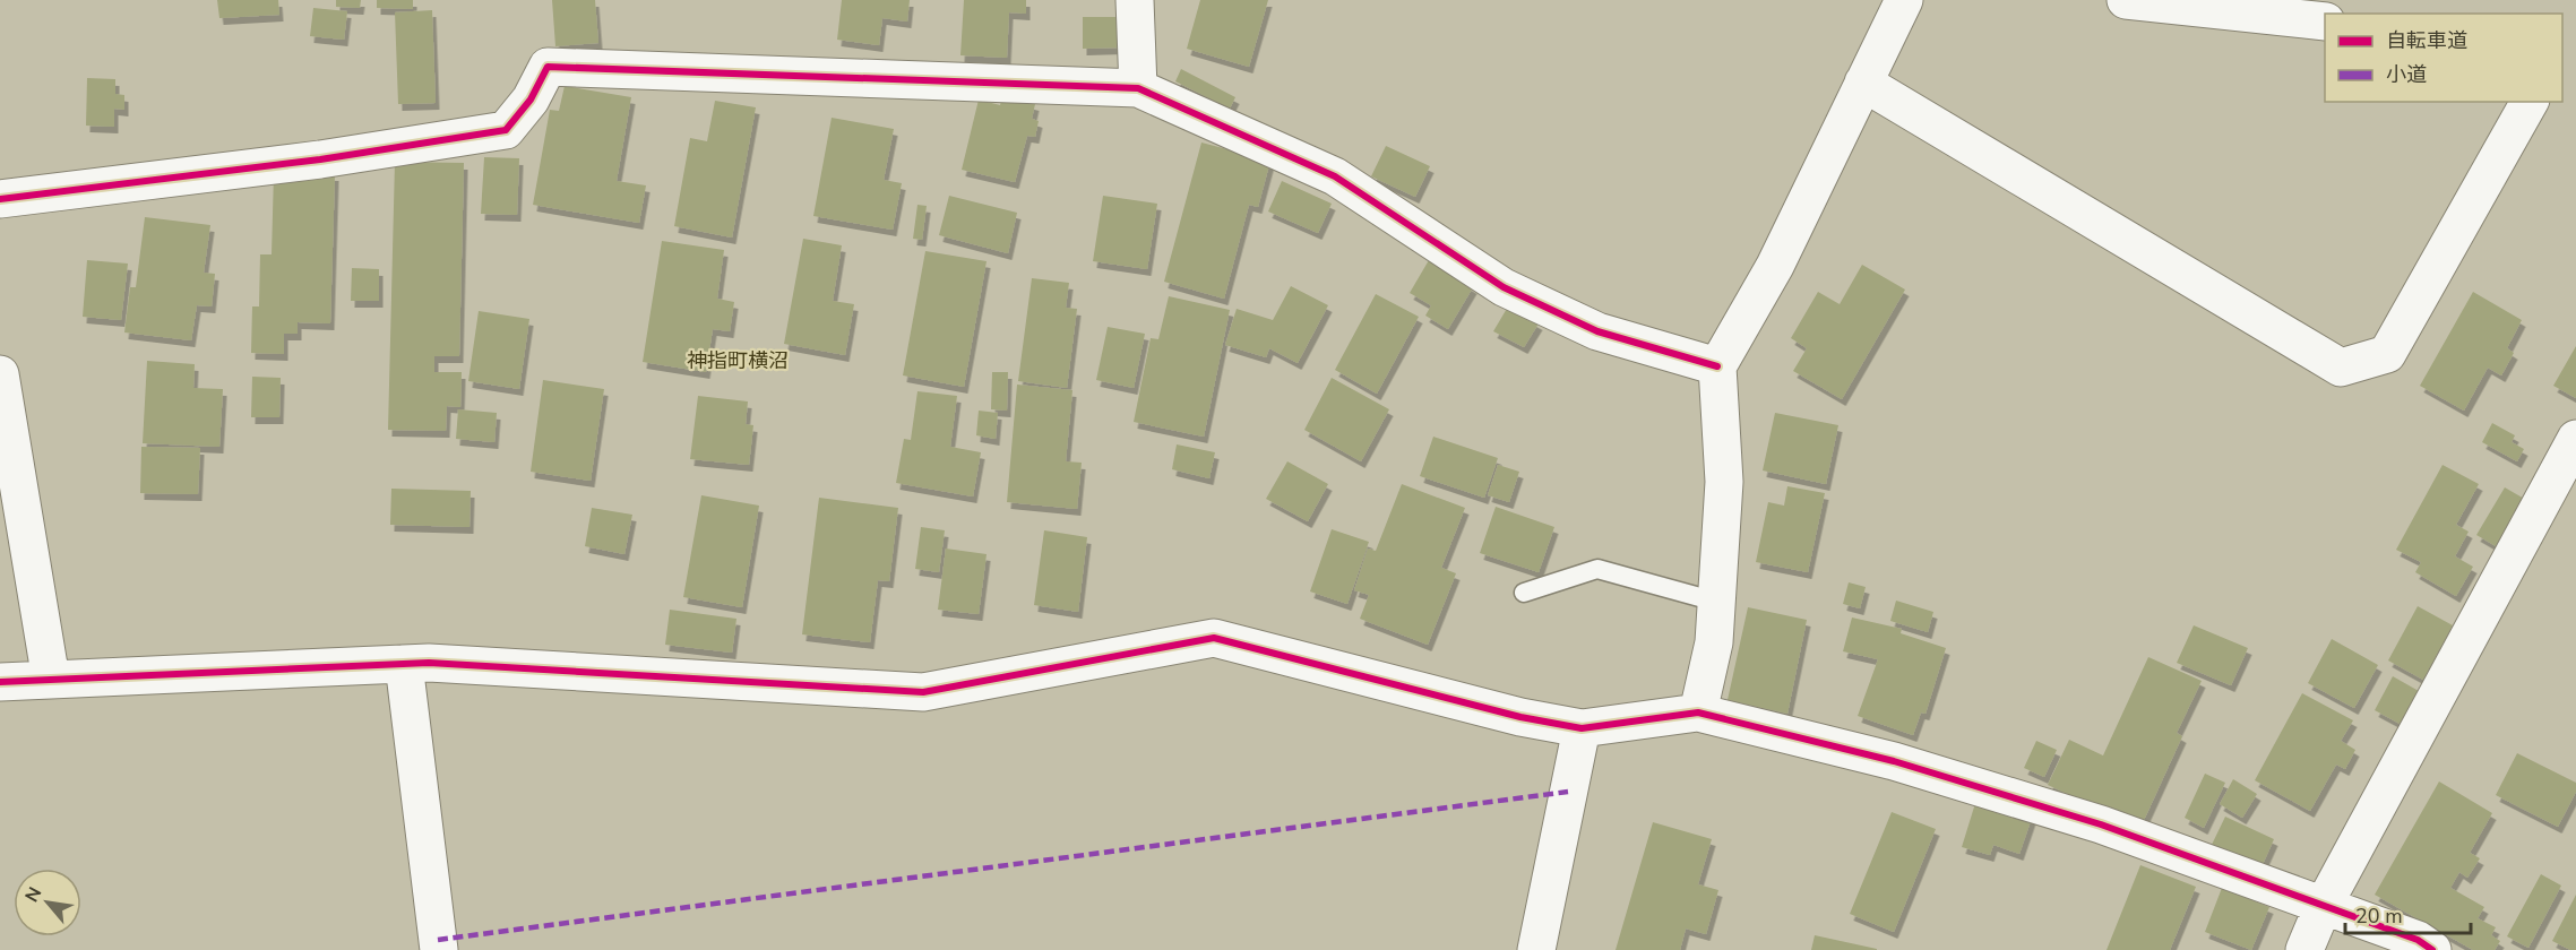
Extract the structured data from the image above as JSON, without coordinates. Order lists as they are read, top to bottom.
{
  "districts": ["神指町横沼"],
  "legend": ["自転車道", "小道"],
  "scale_bar": "20 m",
  "north": "top left"
}
